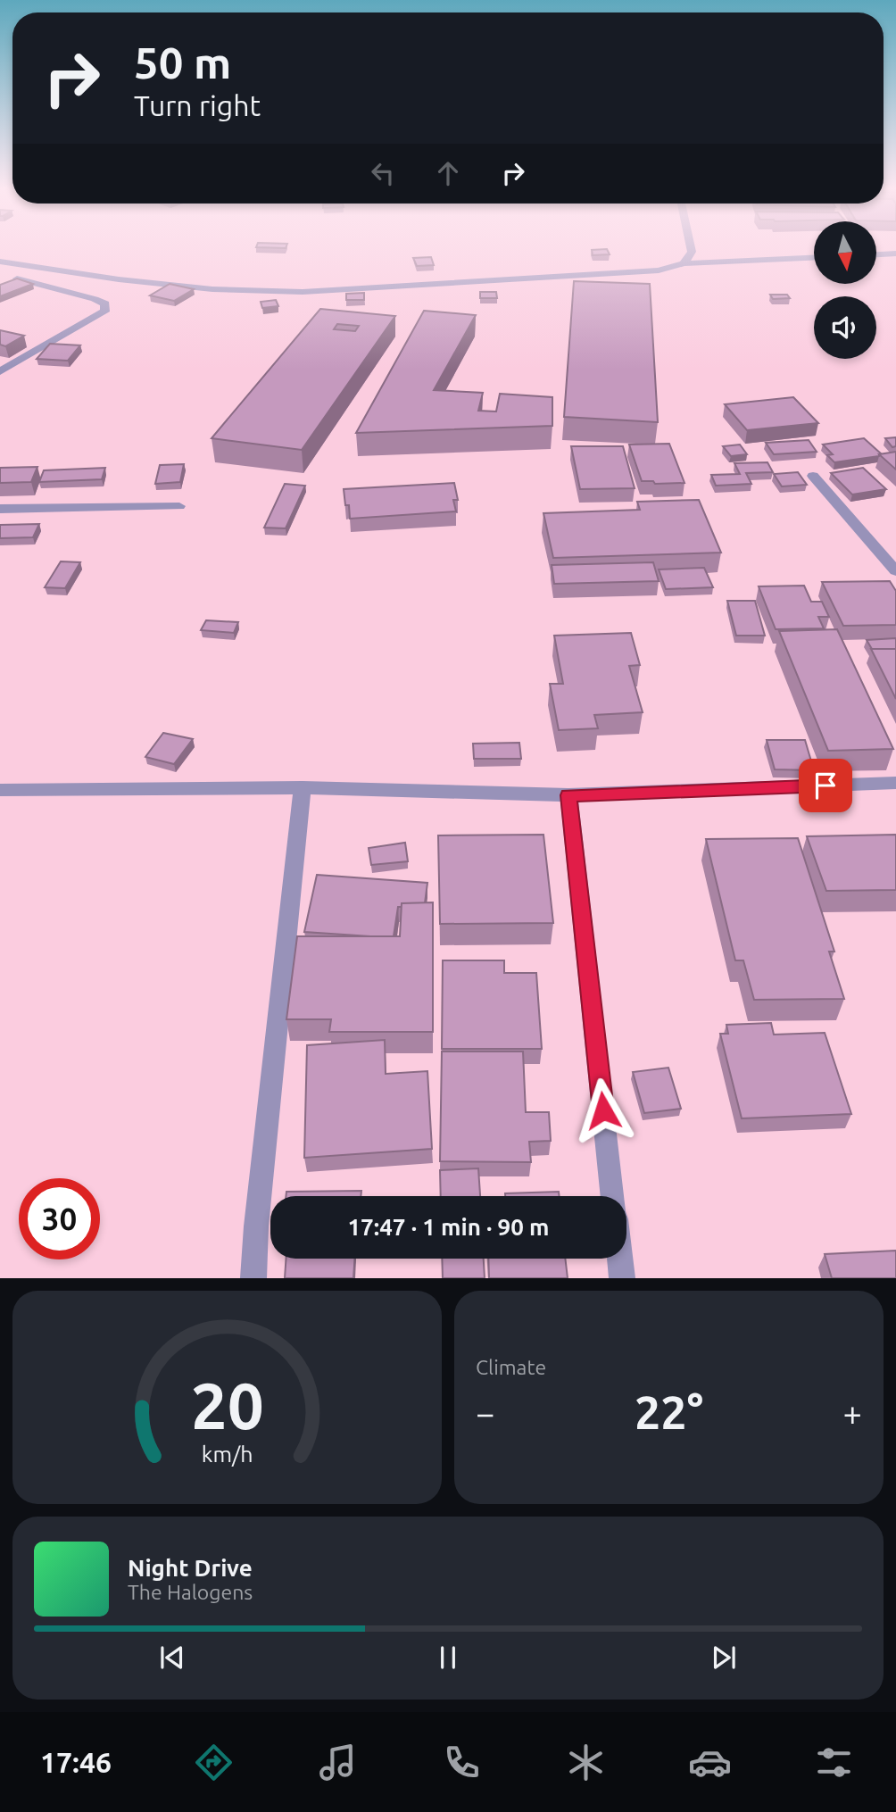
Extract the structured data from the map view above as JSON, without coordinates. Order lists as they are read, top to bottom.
{
  "north": "bottom",
  "page": {
    "turn": ["50 m", "Turn right"],
    "limit": "30",
    "trip": "17:47 · 1 min · 90 m",
    "tile": "Climate",
    "heat": ["−", "22°", "+"],
    "song": ["Night Drive", "The Halogens"],
    "tabs": "17:46",
    "gauge": ["20", "km/h"]
  }
}
